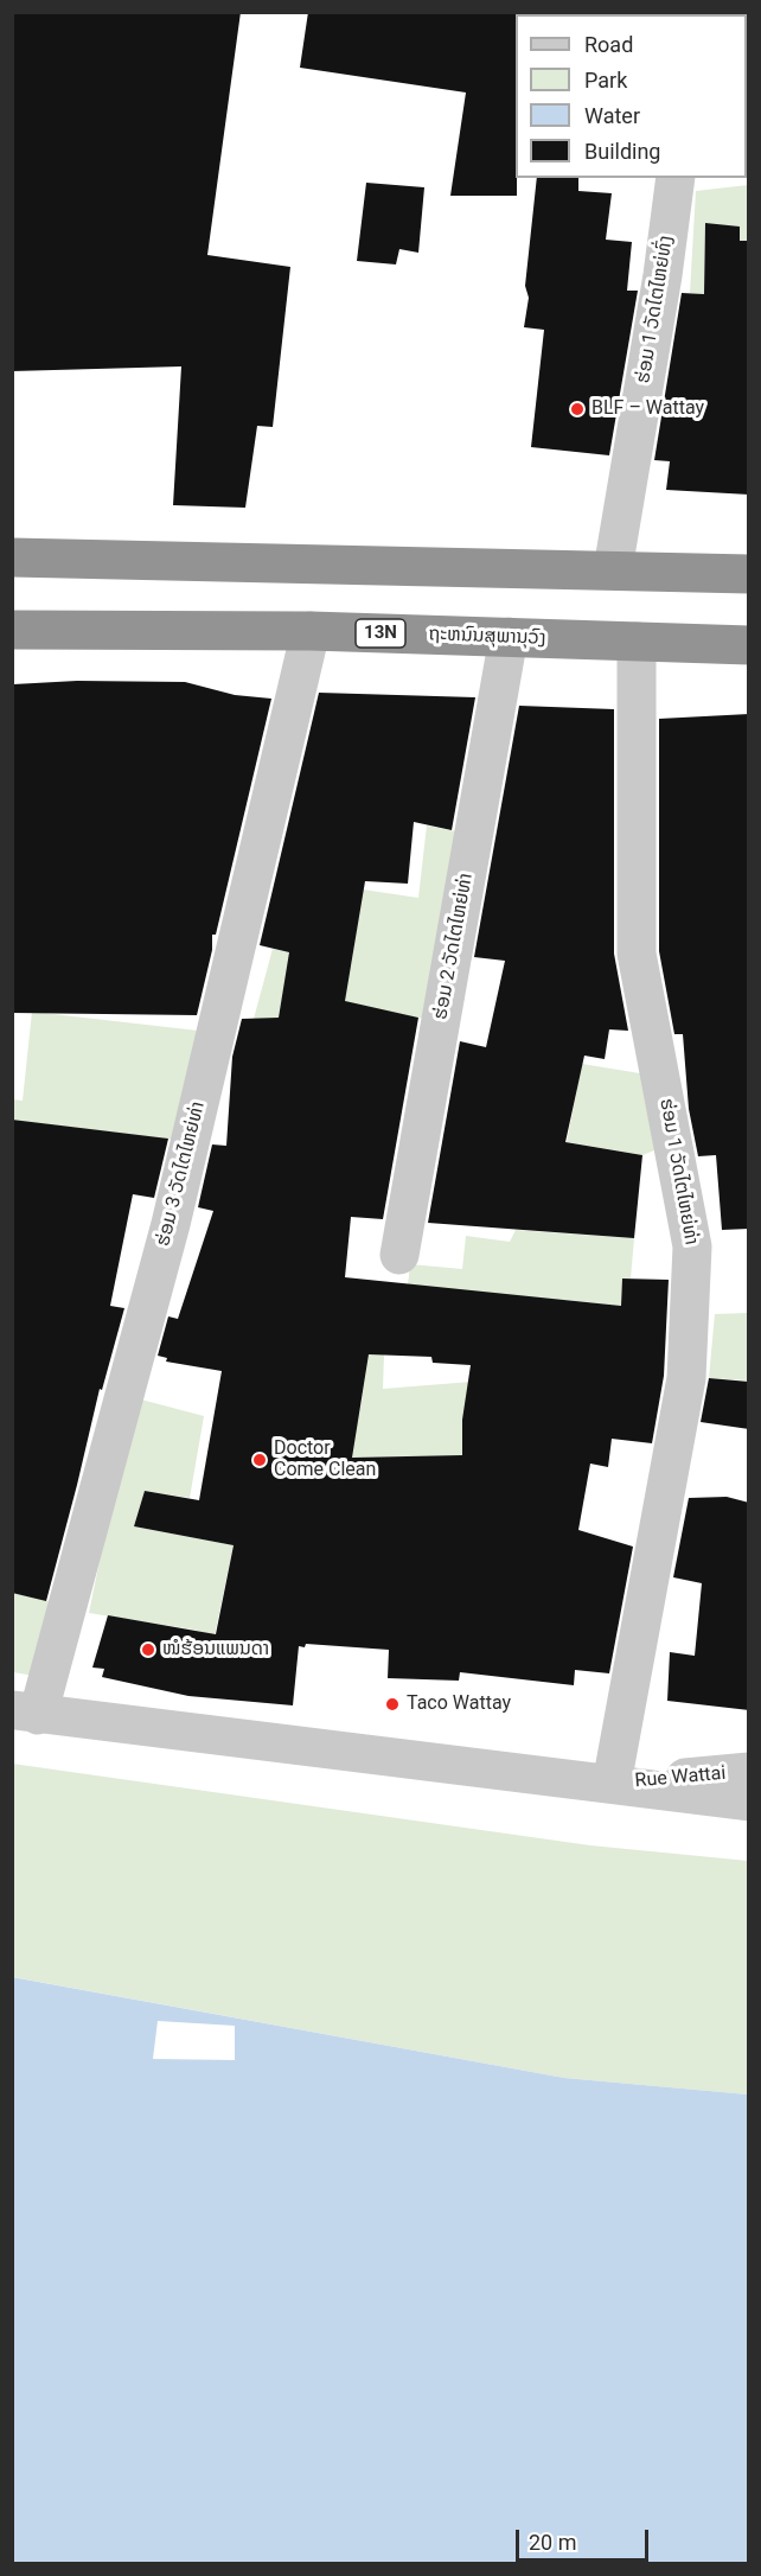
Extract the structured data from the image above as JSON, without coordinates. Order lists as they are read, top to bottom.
{
  "streets": {
    "highway": ["13N", "ຖະຫນົນສຸພານຸວົງ"],
    "street": [
      "ຮ່ອມ 1 ວັດໄຕໄຫຍ່ທົ່ງ",
      "ຮ່ອມ 2 ວັດໄຕໄຫຍ່ທ່າ",
      "ຮ່ອມ 1 ວັດໄຕໄຫຍ່ທ່າ",
      "ຮ່ອມ 3 ວັດໄຕໄຫຍ່ທ່າ",
      "Rue Wattai"
    ]
  },
  "crossings": [
    ["ຖະຫນົນສຸພານຸວົງ", "ຮ່ອມ 2 ວັດໄຕໄຫຍ່ທ່າ"],
    ["ຖະຫນົນສຸພານຸວົງ", "ຮ່ອມ 1 ວັດໄຕໄຫຍ່ທ່າ"],
    ["ຖະຫນົນສຸພານຸວົງ", "ຮ່ອມ 3 ວັດໄຕໄຫຍ່ທ່າ"],
    ["ຮ່ອມ 1 ວັດໄຕໄຫຍ່ທ່າ", "Rue Wattai"]
  ],
  "places": [
    "BLF – Wattay",
    "Doctor Come Clean",
    "ໜໍຮ້ອນແພນດາ",
    "Taco Wattay"
  ],
  "legend": [
    "Road",
    "Park",
    "Water",
    "Building"
  ],
  "scale_bar": "20 m"
}
